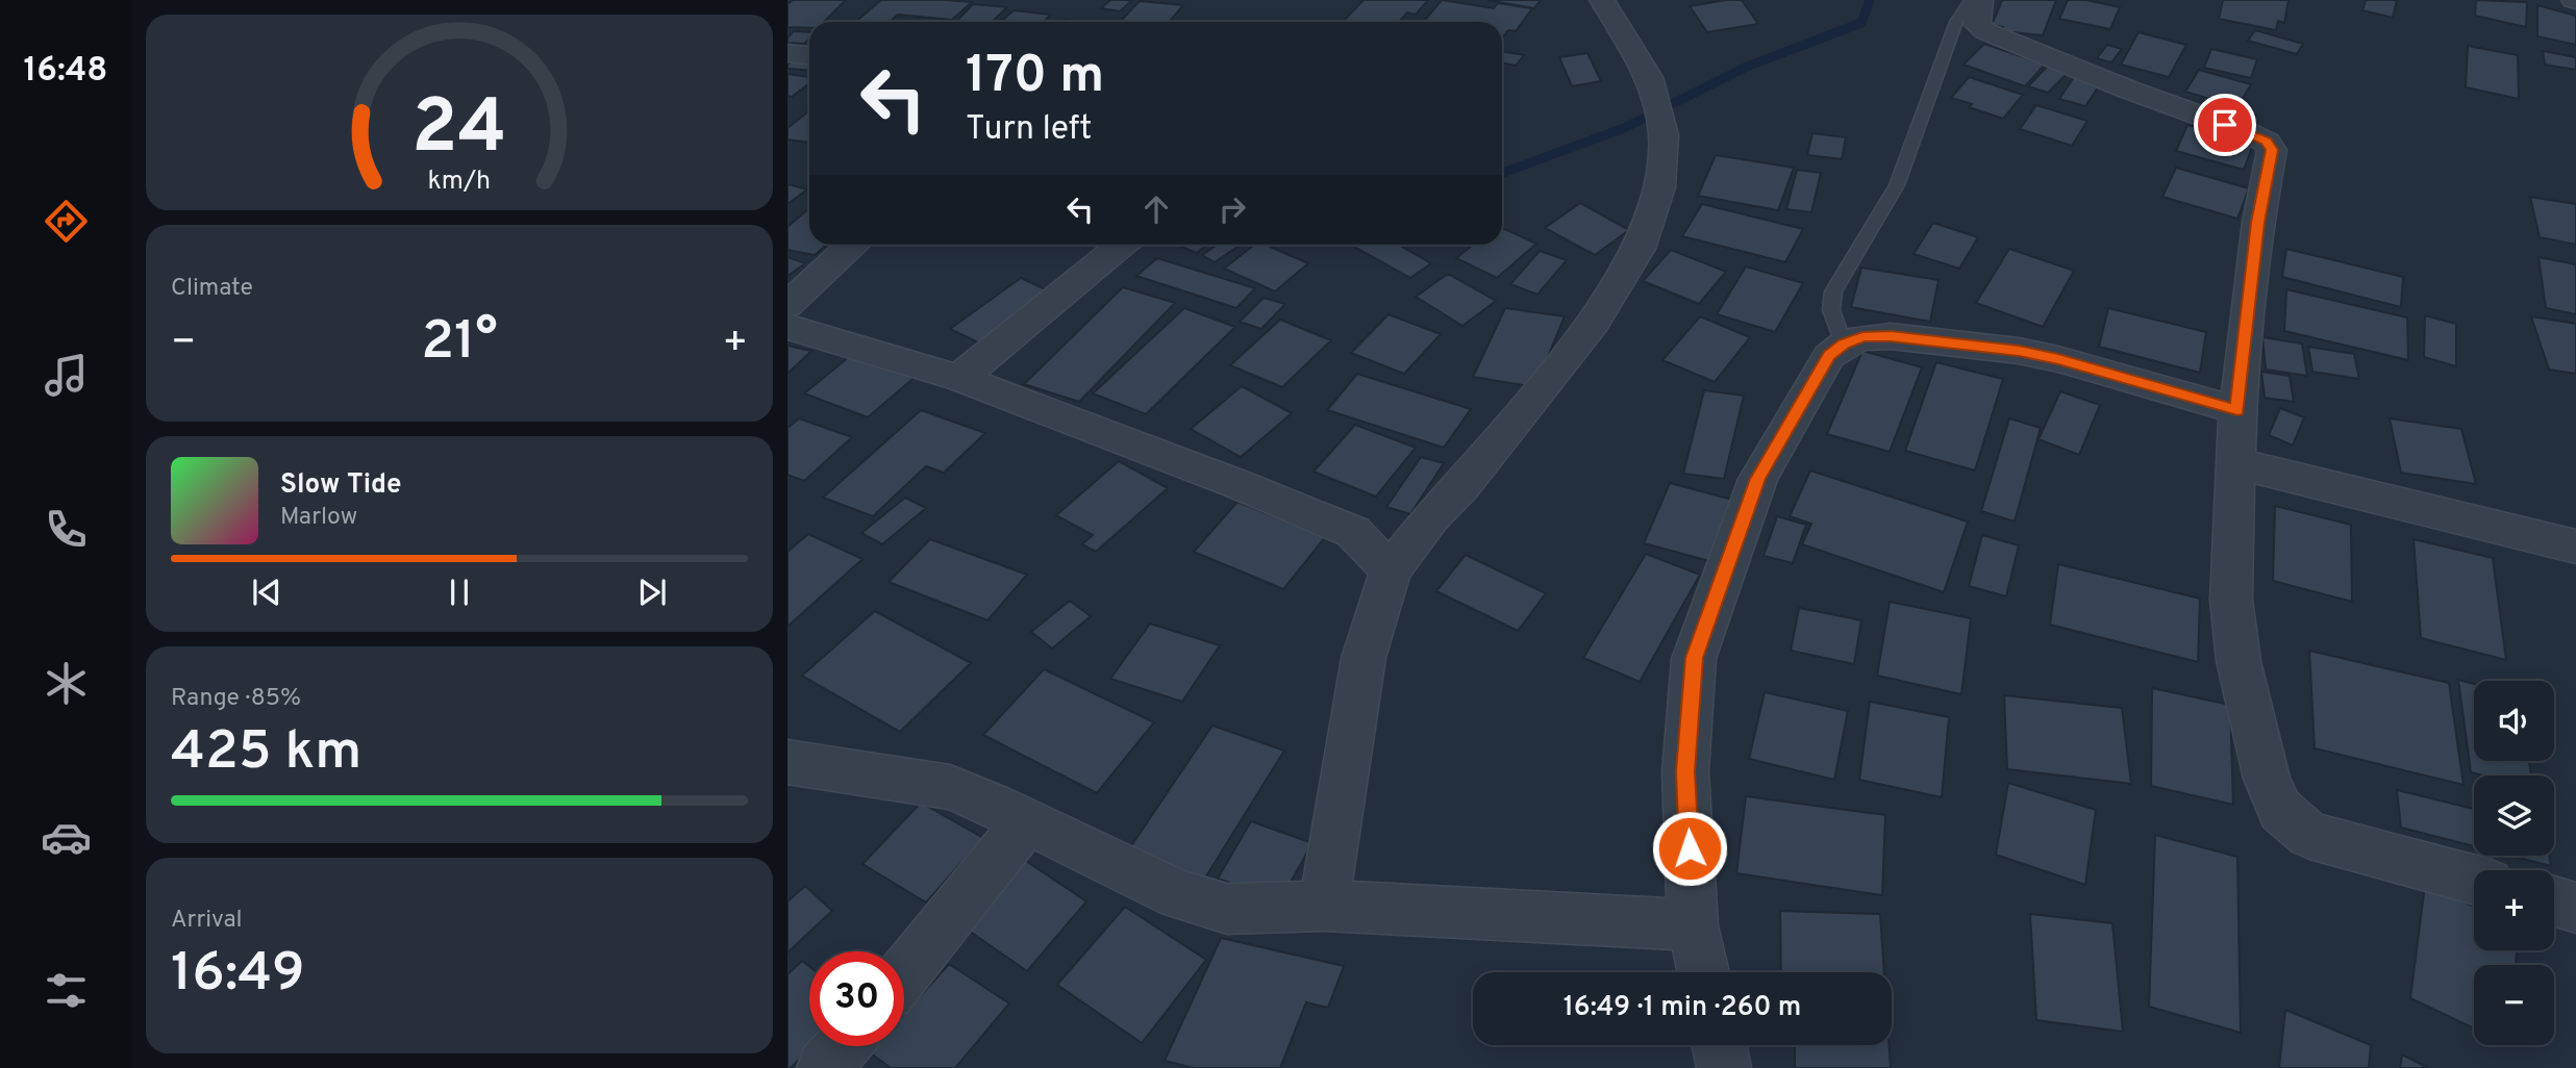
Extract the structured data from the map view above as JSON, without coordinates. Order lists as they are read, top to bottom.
{
  "page": {
    "tabs": "16:48",
    "turn": ["170 m", "Turn left"],
    "tile": [
      "Climate",
      ["Range · 85%", "425 km"],
      ["Arrival", "16:49"]
    ],
    "heat": ["−", "21°", "+"],
    "song": ["Slow Tide", "Marlow"],
    "map_buttons": ["+", "−"],
    "limit": "30",
    "trip": "16:49 · 1 min · 260 m",
    "gauge": ["24", "km/h"]
  }
}
